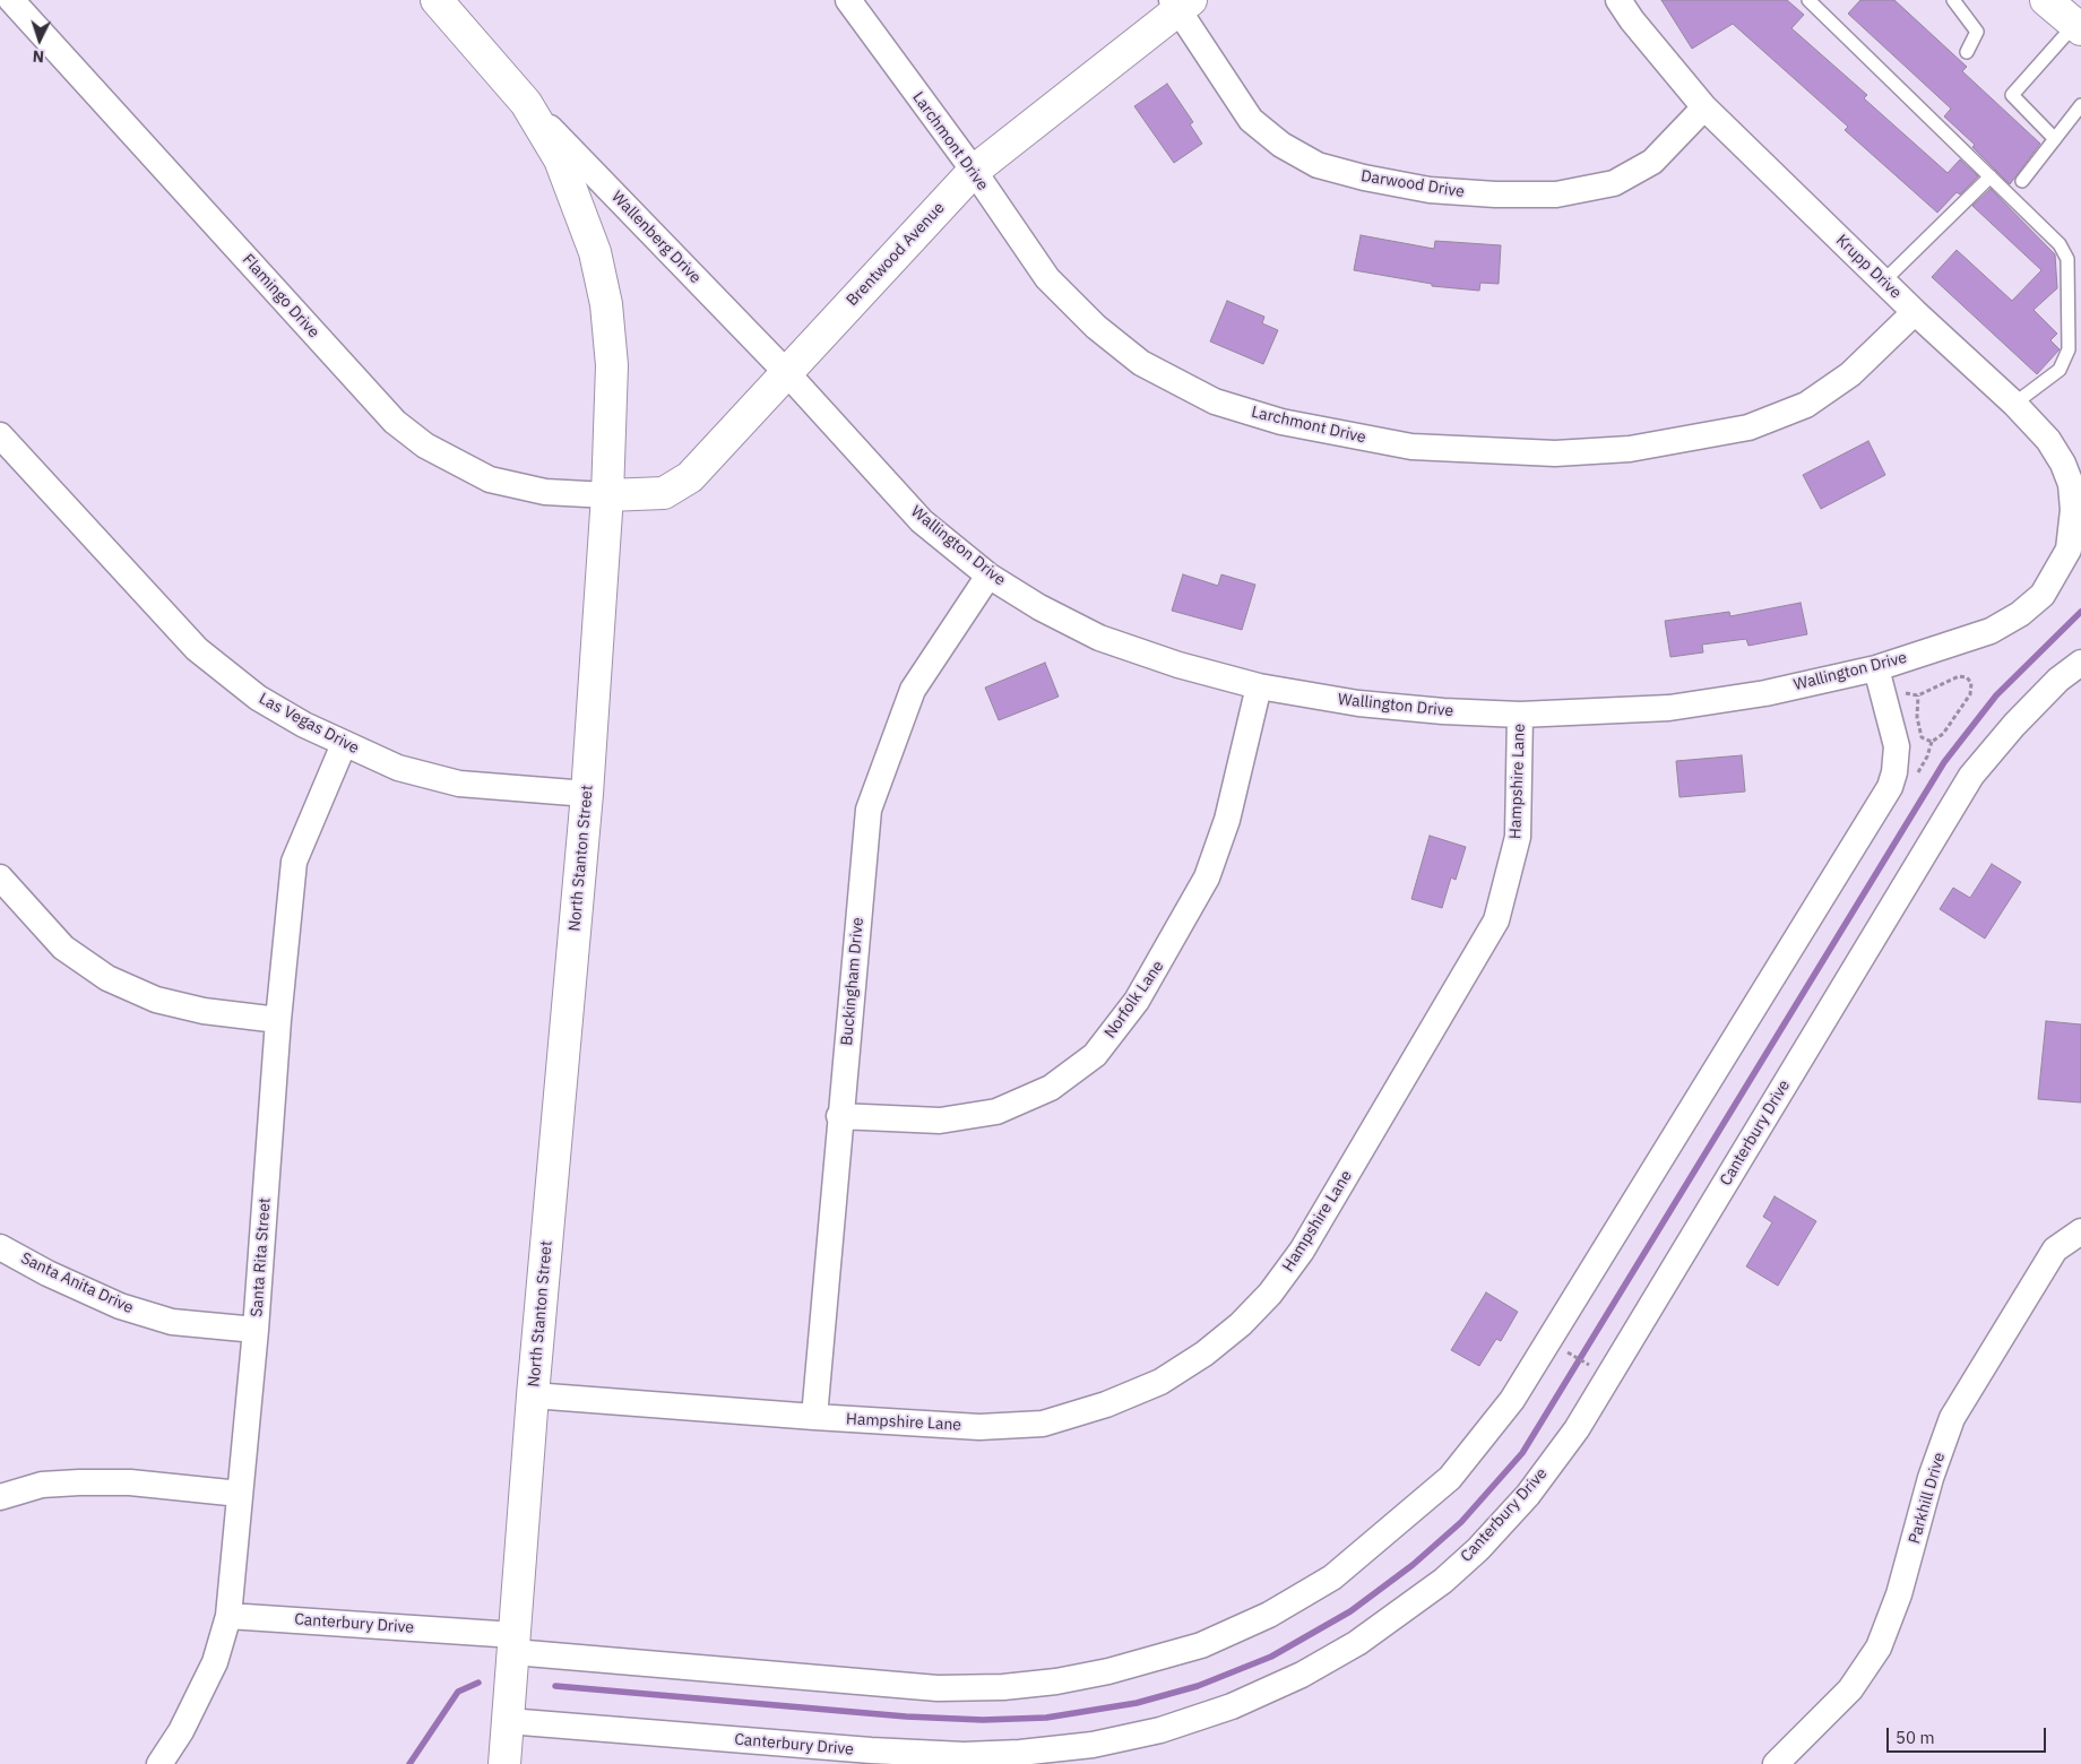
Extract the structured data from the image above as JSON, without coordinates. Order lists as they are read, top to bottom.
{
  "streets": {
    "street": [
      "Larchmont Drive",
      "Darwood Drive",
      "Wallenberg Drive",
      "Brentwood Avenue",
      "Krupp Drive",
      "Flamingo Drive",
      "Wallington Drive",
      "Las Vegas Drive",
      "Hampshire Lane",
      "North Stanton Street",
      "Buckingham Drive",
      "Norfolk Lane",
      "Canterbury Drive",
      "Santa Rita Street",
      "Santa Anita Drive",
      "Parkhill Drive"
    ]
  },
  "crossings": [
    ["Larchmont Drive", "Brentwood Avenue"],
    ["Larchmont Drive", "Krupp Drive"],
    ["Darwood Drive", "Brentwood Avenue"],
    ["Darwood Drive", "Krupp Drive"],
    ["Wallenberg Drive", "Brentwood Avenue"],
    ["Wallenberg Drive", "Wallington Drive"],
    ["Wallenberg Drive", "North Stanton Street"],
    ["Brentwood Avenue", "Flamingo Drive"],
    ["Brentwood Avenue", "Wallington Drive"],
    ["Brentwood Avenue", "North Stanton Street"],
    ["Krupp Drive", "Wallington Drive"],
    ["Flamingo Drive", "North Stanton Street"],
    ["Wallington Drive", "Hampshire Lane"],
    ["Wallington Drive", "Buckingham Drive"],
    ["Wallington Drive", "Norfolk Lane"],
    ["Wallington Drive", "Canterbury Drive"],
    ["Las Vegas Drive", "North Stanton Street"],
    ["Las Vegas Drive", "Santa Rita Street"],
    ["Hampshire Lane", "North Stanton Street"],
    ["Hampshire Lane", "Buckingham Drive"],
    ["North Stanton Street", "Canterbury Drive"],
    ["Buckingham Drive", "Norfolk Lane"],
    ["Canterbury Drive", "Santa Rita Street"],
    ["Santa Rita Street", "Santa Anita Drive"]
  ],
  "scale_bar": "50 m",
  "north": "bottom"
}
